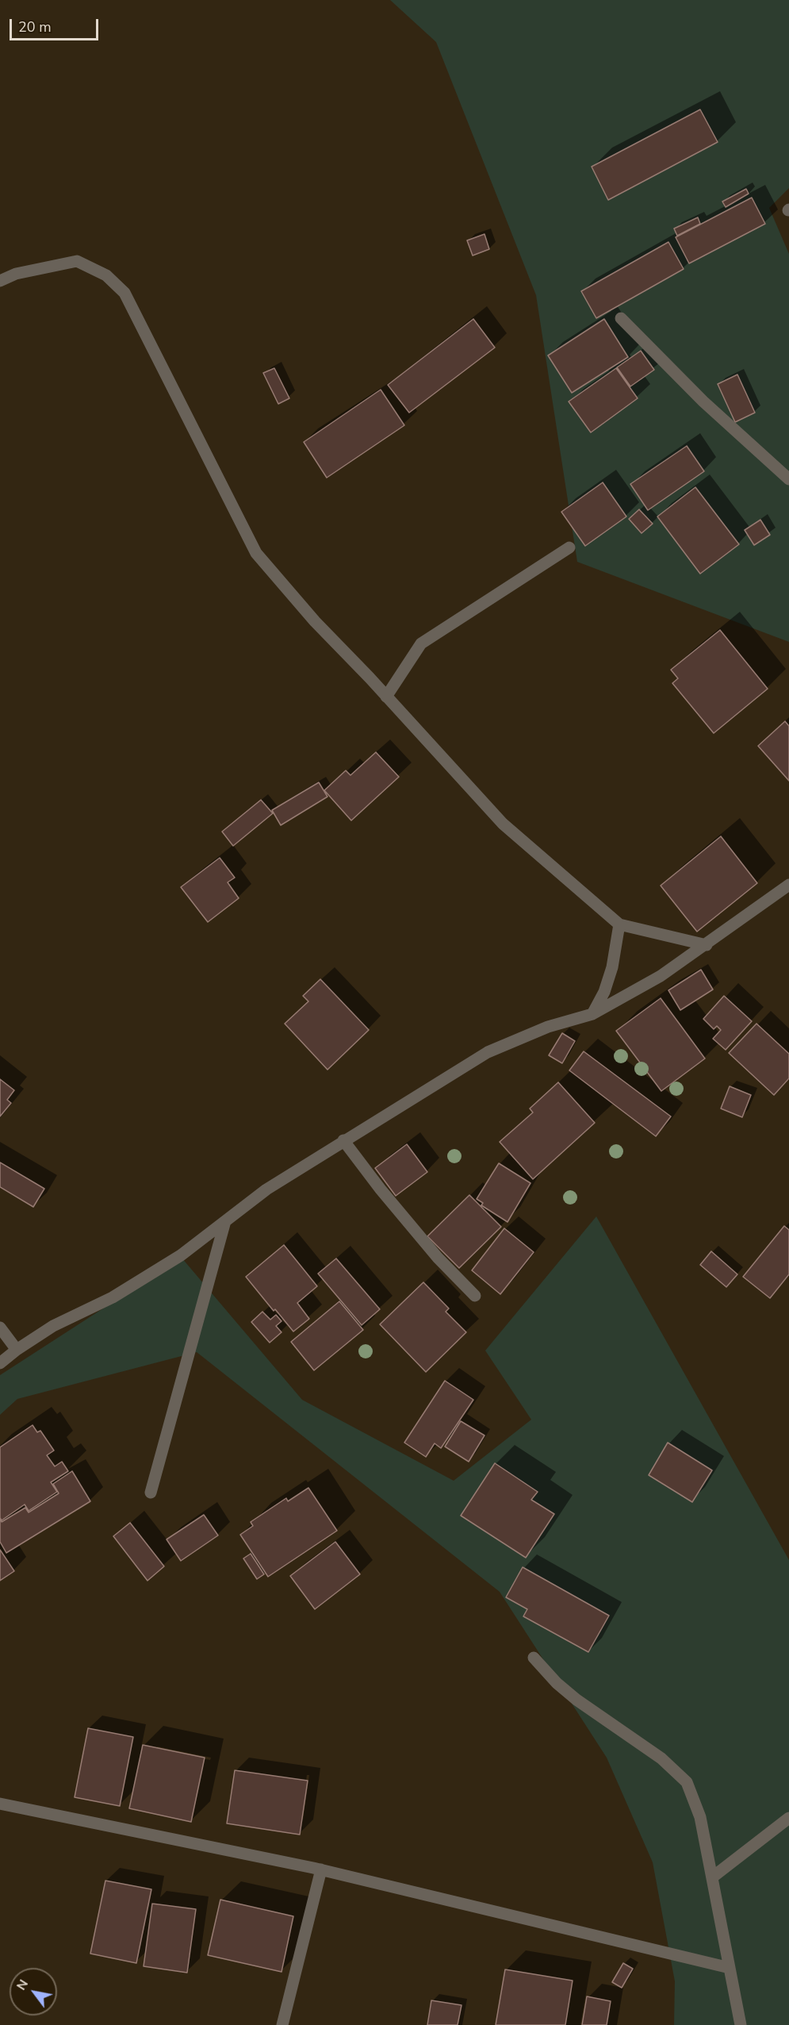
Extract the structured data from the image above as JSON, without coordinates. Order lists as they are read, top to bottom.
{
  "scale_bar": "20 m",
  "north": "top left"
}
